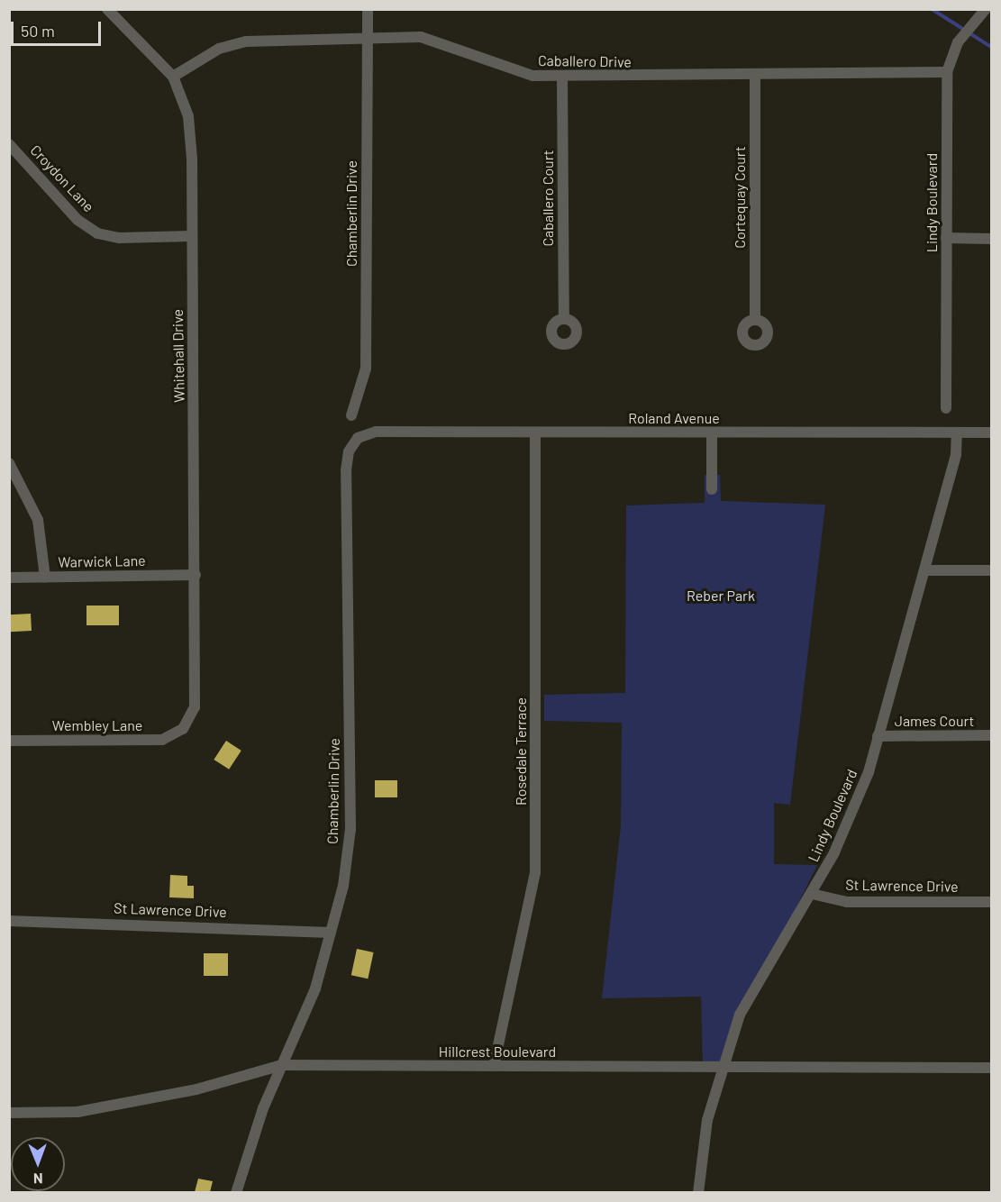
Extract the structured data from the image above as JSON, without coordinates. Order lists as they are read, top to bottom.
{
  "streets": {
    "street": [
      "Caballero Drive",
      "Croydon Lane",
      "Cortequay Court",
      "Caballero Court",
      "Lindy Boulevard",
      "Chamberlin Drive",
      "Whitehall Drive",
      "Roland Avenue",
      "Warwick Lane",
      "James Court",
      "Wembley Lane",
      "Rosedale Terrace",
      "St Lawrence Drive",
      "Hillcrest Boulevard"
    ]
  },
  "crossings": [
    ["Caballero Drive", "Cortequay Court"],
    ["Caballero Drive", "Caballero Court"],
    ["Caballero Drive", "Lindy Boulevard"],
    ["Caballero Drive", "Chamberlin Drive"],
    ["Caballero Drive", "Whitehall Drive"],
    ["Croydon Lane", "Whitehall Drive"],
    ["Lindy Boulevard", "Roland Avenue"],
    ["Lindy Boulevard", "James Court"],
    ["Lindy Boulevard", "St Lawrence Drive"],
    ["Lindy Boulevard", "Hillcrest Boulevard"],
    ["Chamberlin Drive", "Roland Avenue"],
    ["Chamberlin Drive", "St Lawrence Drive"],
    ["Chamberlin Drive", "Hillcrest Boulevard"],
    ["Whitehall Drive", "Warwick Lane"],
    ["Whitehall Drive", "Wembley Lane"],
    ["Roland Avenue", "Rosedale Terrace"],
    ["Rosedale Terrace", "Hillcrest Boulevard"]
  ],
  "parks": ["Reber Park"],
  "scale_bar": "50 m",
  "north": "bottom"
}
